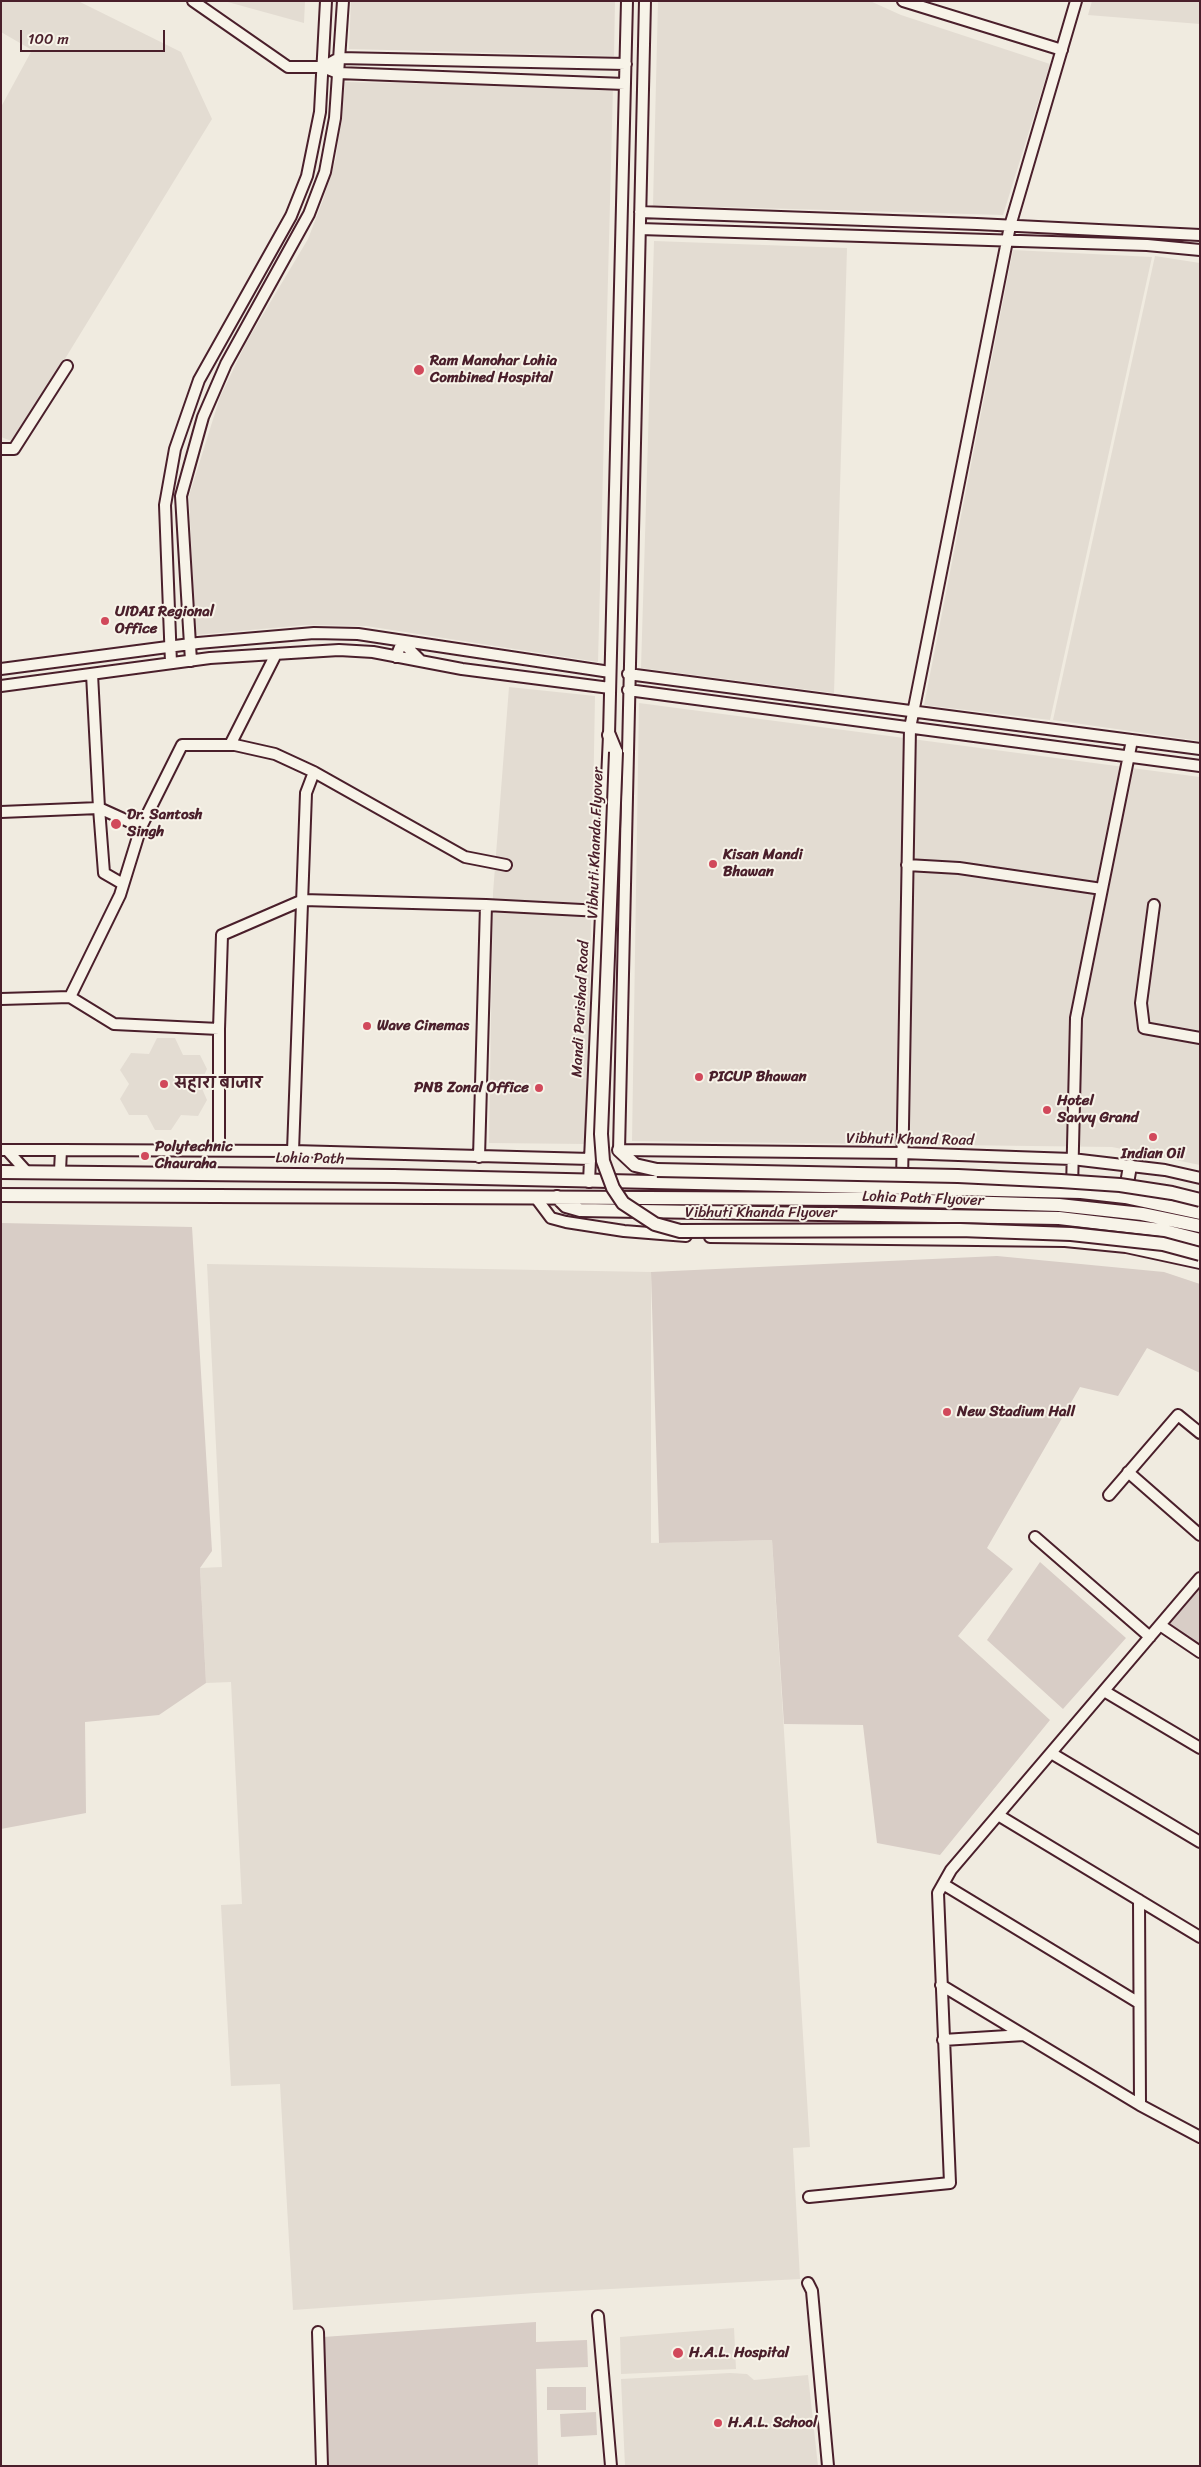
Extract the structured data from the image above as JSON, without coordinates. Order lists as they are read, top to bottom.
{
  "streets": {
    "main road": ["Vibhuti Khanda Flyover", "Lohia Path", "Lohia Path Flyover"],
    "street": ["Mandi Parishad Road", "Vibhuti Khand Road"]
  },
  "crossings": [
    ["Vibhuti Khanda Flyover", "Mandi Parishad Road"],
    ["Mandi Parishad Road", "Lohia Path"],
    ["Vibhuti Khand Road", "Lohia Path Flyover"],
    ["Lohia Path", "Lohia Path Flyover"]
  ],
  "places": [
    "Ram Manohar Lohia Combined Hospital",
    "UIDAI Regional Office",
    "Dr. Santosh Singh",
    "Kisan Mandi Bhawan",
    "Wave Cinemas",
    "PICUP Bhawan",
    "सहारा बाजार",
    "PNB Zonal Office",
    "Hotel Savvy Grand",
    "Indian Oil",
    "Polytechnic Chauraha",
    "New Stadium Hall",
    "H.A.L. Hospital",
    "H.A.L. School"
  ],
  "scale_bar": "100 m"
}
